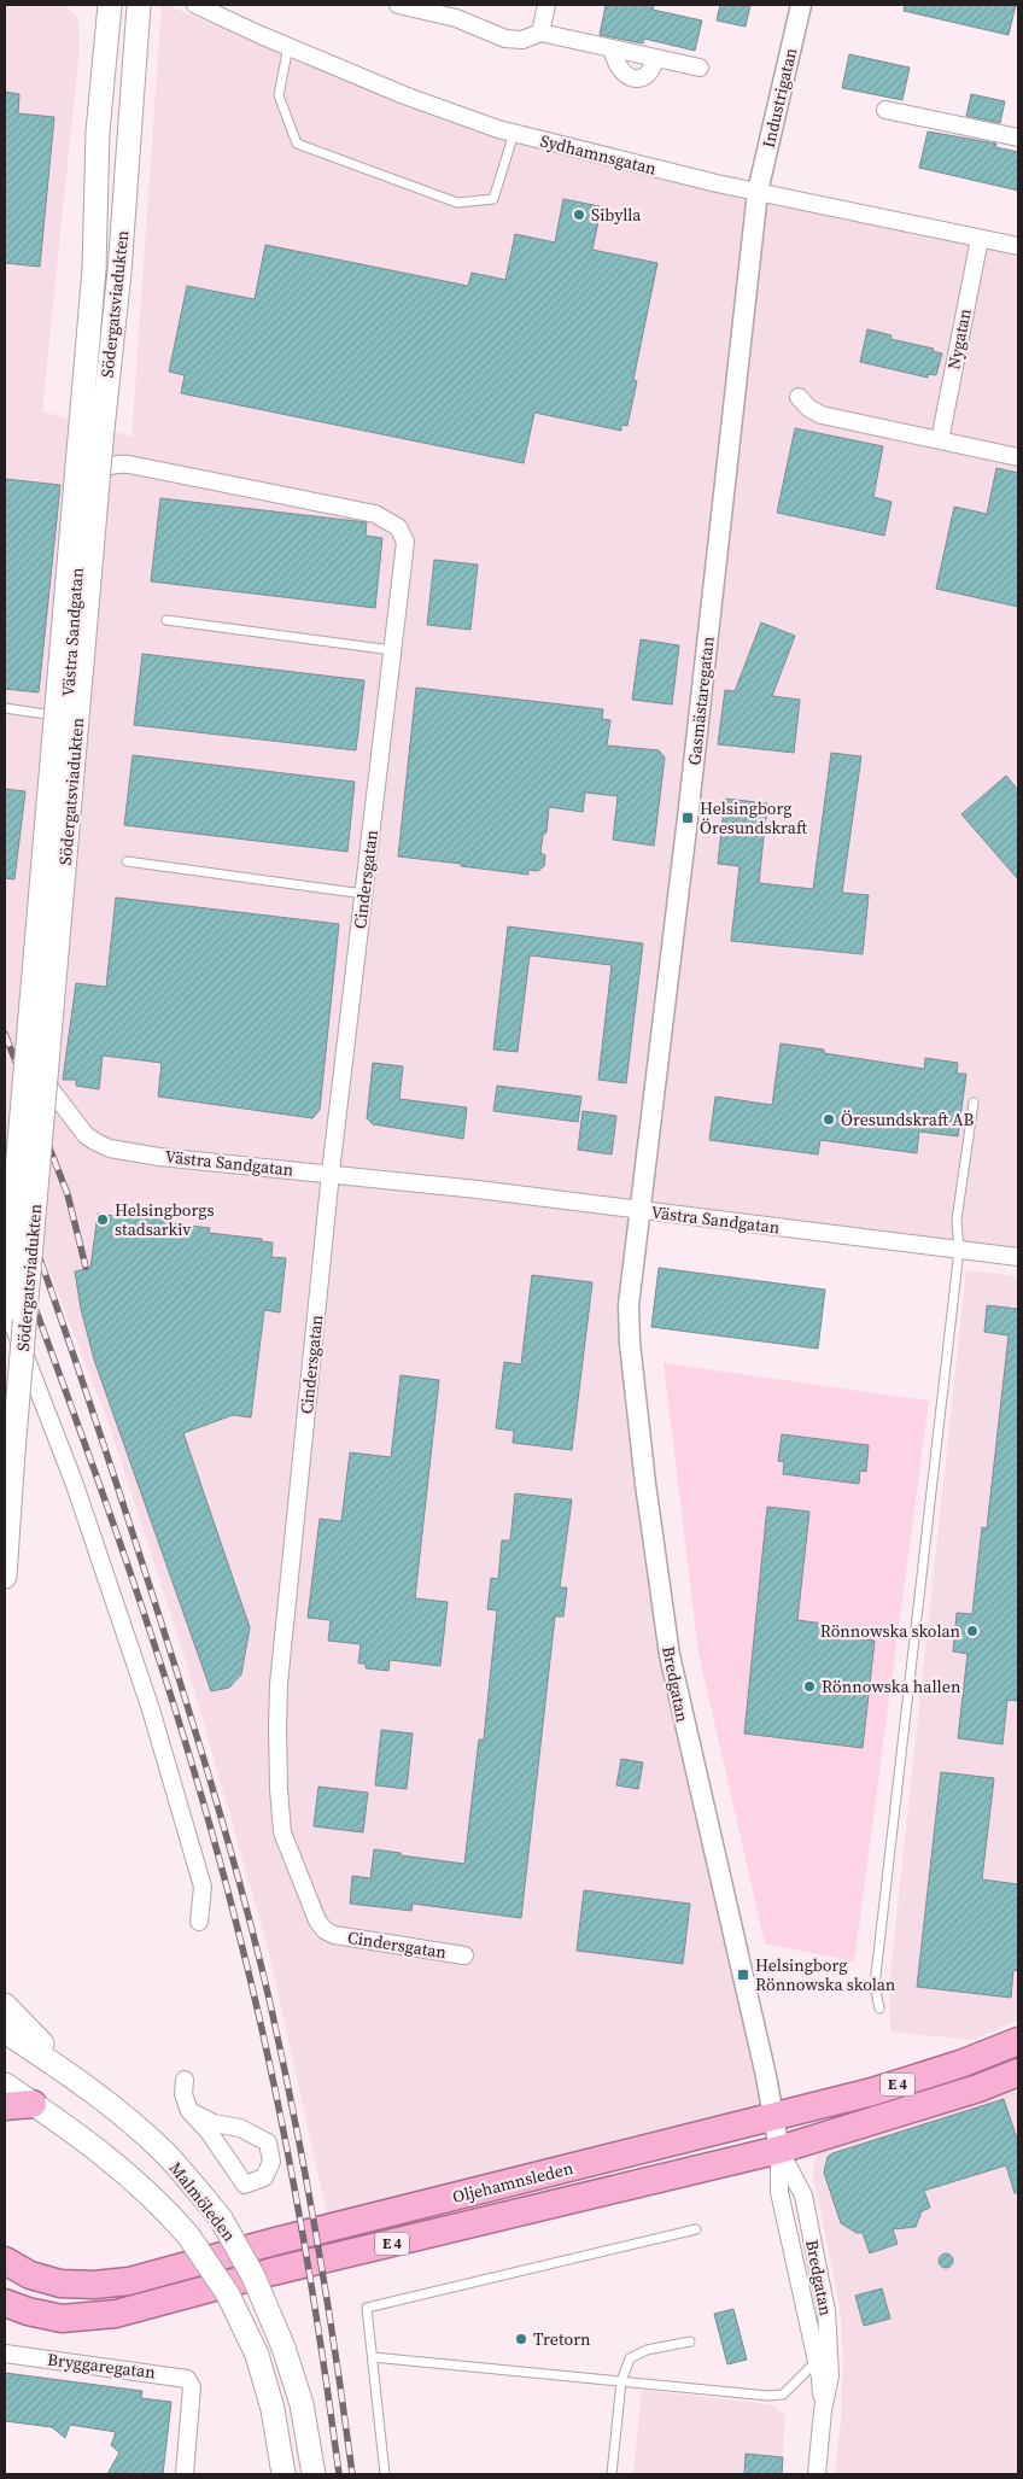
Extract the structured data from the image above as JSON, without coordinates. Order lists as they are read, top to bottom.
{
  "streets": {
    "highway": ["E 4", "Oljehamnsleden"],
    "main road": ["Södergatsviadukten", "Malmöleden"],
    "street": [
      "Industrigatan",
      "Sydhamnsgatan",
      "Nygatan",
      "Västra Sandgatan",
      "Gasmästaregatan",
      "Cindersgatan",
      "Bredgatan",
      "Bryggaregatan"
    ]
  },
  "crossings": [
    ["Industrigatan", "Sydhamnsgatan"],
    ["Industrigatan", "Gasmästaregatan"],
    ["Sydhamnsgatan", "Nygatan"],
    ["Sydhamnsgatan", "Gasmästaregatan"],
    ["Västra Sandgatan", "Gasmästaregatan"],
    ["Västra Sandgatan", "Cindersgatan"],
    ["Västra Sandgatan", "Bredgatan"],
    ["Gasmästaregatan", "Bredgatan"],
    ["Bredgatan", "Oljehamnsleden"]
  ],
  "places": {
    "other": [
      "Sibylla",
      "Öresundskraft AB",
      "Helsingborgs stadsarkiv",
      "Rönnowska skolan",
      "Rönnowska hallen",
      "Tretorn"
    ],
    "transit": ["Helsingborg Öresundskraft", "Helsingborg Rönnowska skolan"]
  }
}
